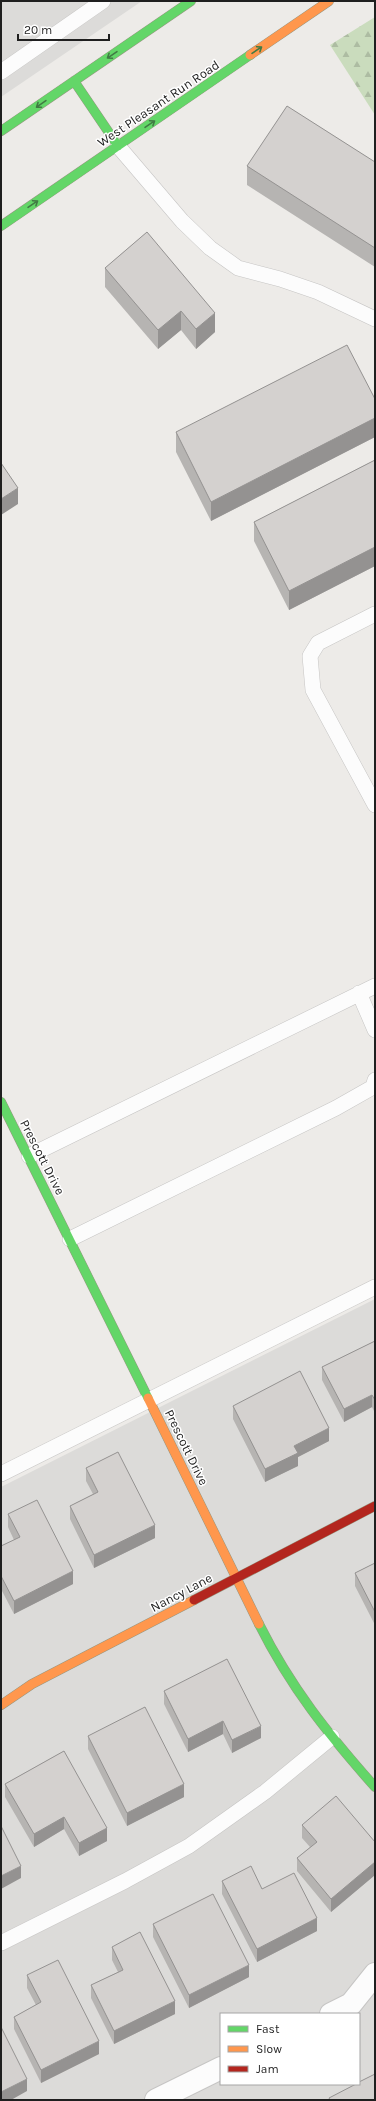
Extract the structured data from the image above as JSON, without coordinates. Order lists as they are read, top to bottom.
{
  "streets": {
    "street": ["West Pleasant Run Road", "Prescott Drive", "Nancy Lane"]
  },
  "crossings": [
    ["Prescott Drive", "Nancy Lane"]
  ],
  "legend": ["Fast", "Slow", "Jam"],
  "scale_bar": "20 m"
}
